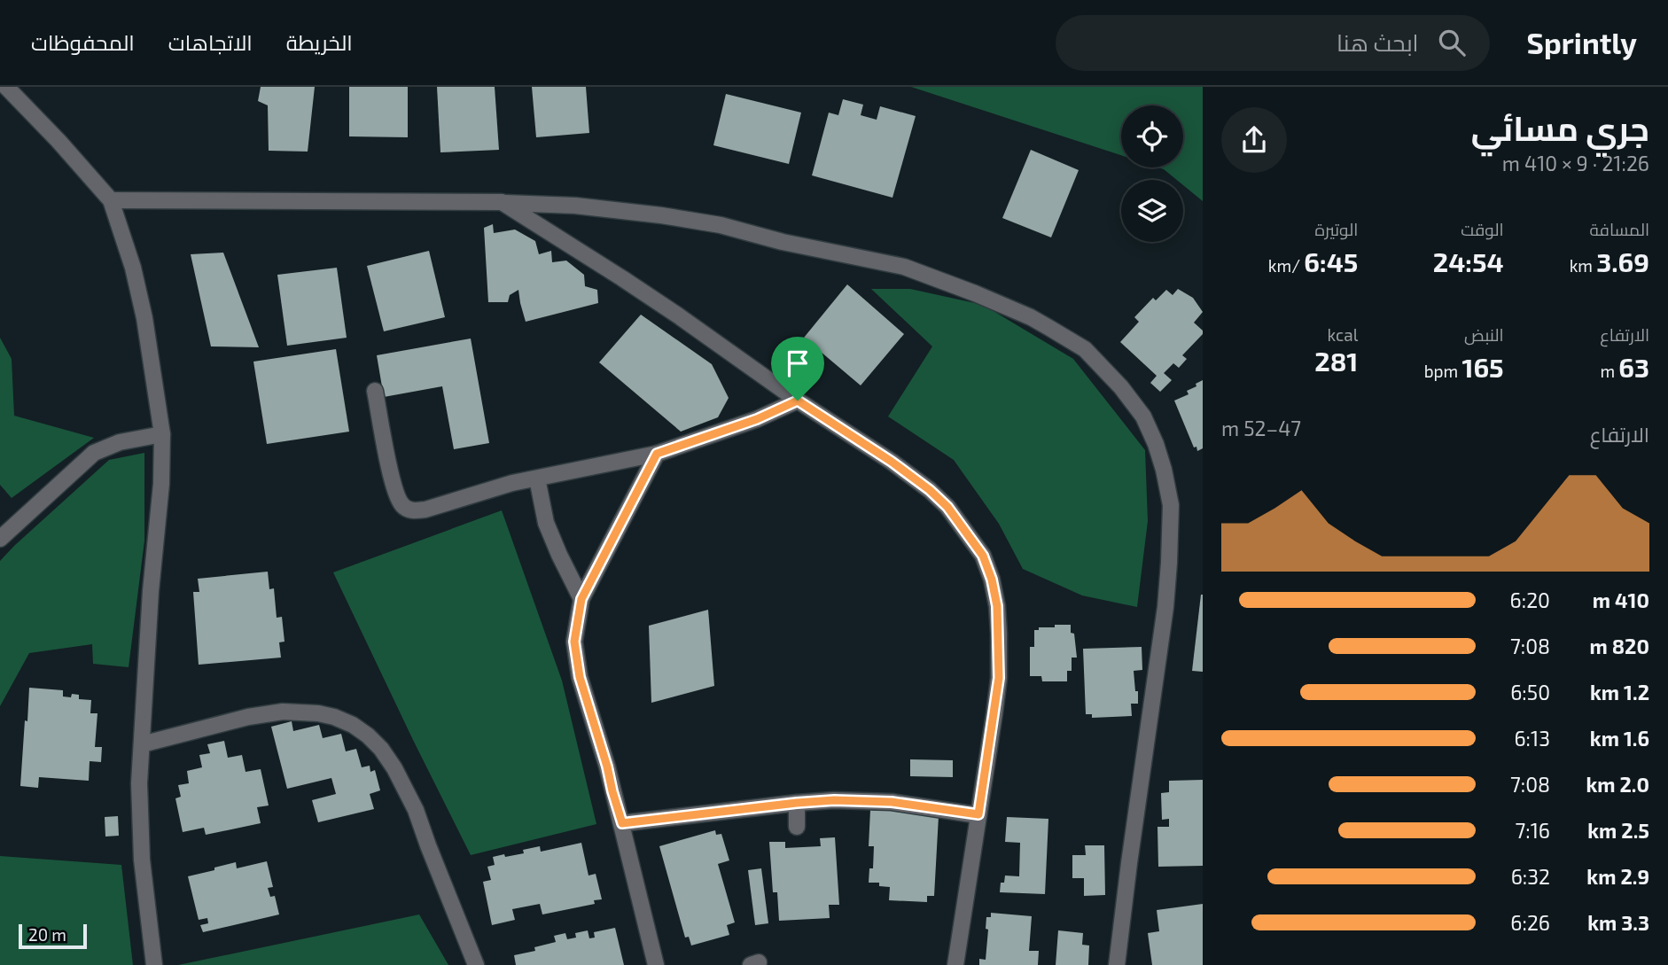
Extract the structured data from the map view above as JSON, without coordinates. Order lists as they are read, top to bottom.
{
  "scale_bar": "20 m",
  "page": {
    "header": "Sprintly",
    "search": "ابحث هنا",
    "nav": ["الخريطة", "الاتجاهات", "المحفوظات"],
    "heading": ["جري مسائي", "21:26 · 9 × 410 m"],
    "stats": [
      ["المسافة", "3.69 km"],
      ["الوقت", "24:54"],
      ["الوتيرة", "6:45 /km"],
      ["الارتفاع", "63 m"],
      ["النبض", "165 bpm"],
      ["kcal", "281"]
    ],
    "chart": ["الارتفاع", "47–52 m"],
    "list": [
      {
        "name": "410 m",
        "note": "6:20"
      },
      {
        "name": "820 m",
        "note": "7:08"
      },
      {
        "name": "1.2 km",
        "note": "6:50"
      },
      {
        "name": "1.6 km",
        "note": "6:13"
      },
      {
        "name": "2.0 km",
        "note": "7:08"
      },
      {
        "name": "2.5 km",
        "note": "7:16"
      },
      {
        "name": "2.9 km",
        "note": "6:32"
      },
      {
        "name": "3.3 km",
        "note": "6:26"
      }
    ],
    "scale": "20 m"
  }
}
